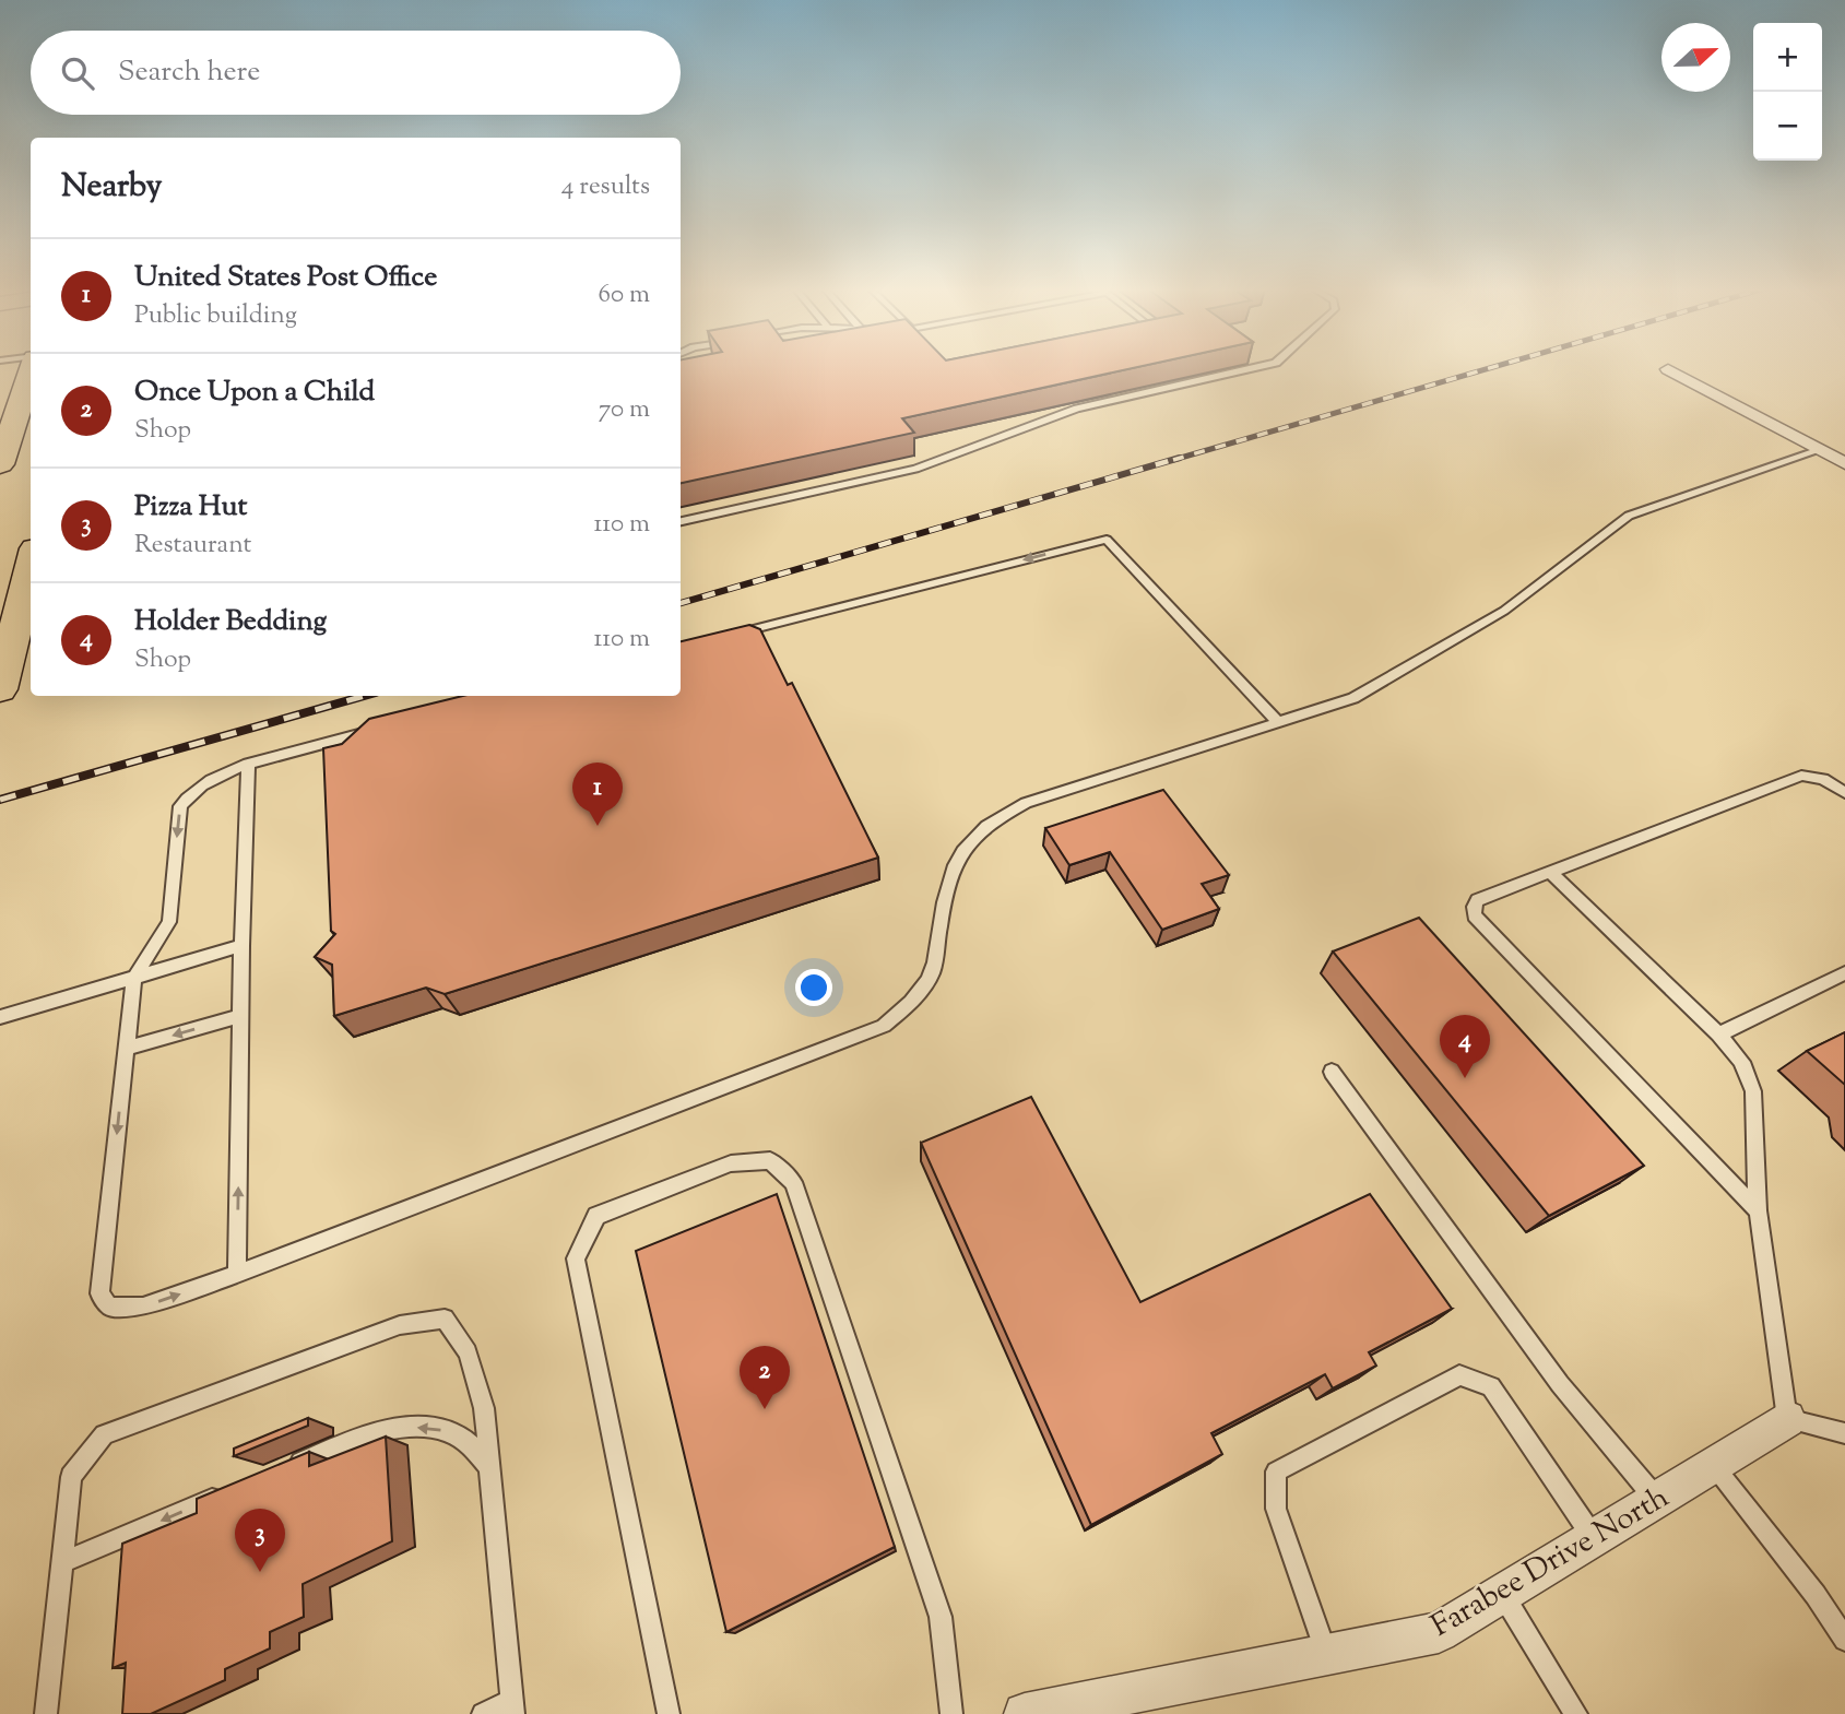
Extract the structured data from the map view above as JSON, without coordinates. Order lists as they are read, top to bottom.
{
  "streets": {
    "street": ["Farabee Drive North"]
  },
  "north": "right",
  "page": {
    "map_buttons": ["+", "−"],
    "search": "Search here",
    "heading": ["Nearby", "4 results"],
    "list": [
      {
        "mark": "1",
        "name": "United States Post Office",
        "note": "Public building",
        "value": "60 m"
      },
      {
        "mark": "2",
        "name": "Once Upon a Child",
        "note": "Shop",
        "value": "70 m"
      },
      {
        "mark": "3",
        "name": "Pizza Hut",
        "note": "Restaurant",
        "value": "110 m"
      },
      {
        "mark": "4",
        "name": "Holder Bedding",
        "note": "Shop",
        "value": "110 m"
      }
    ],
    "pins": [
      "1",
      "4",
      "2",
      "3"
    ]
  }
}
